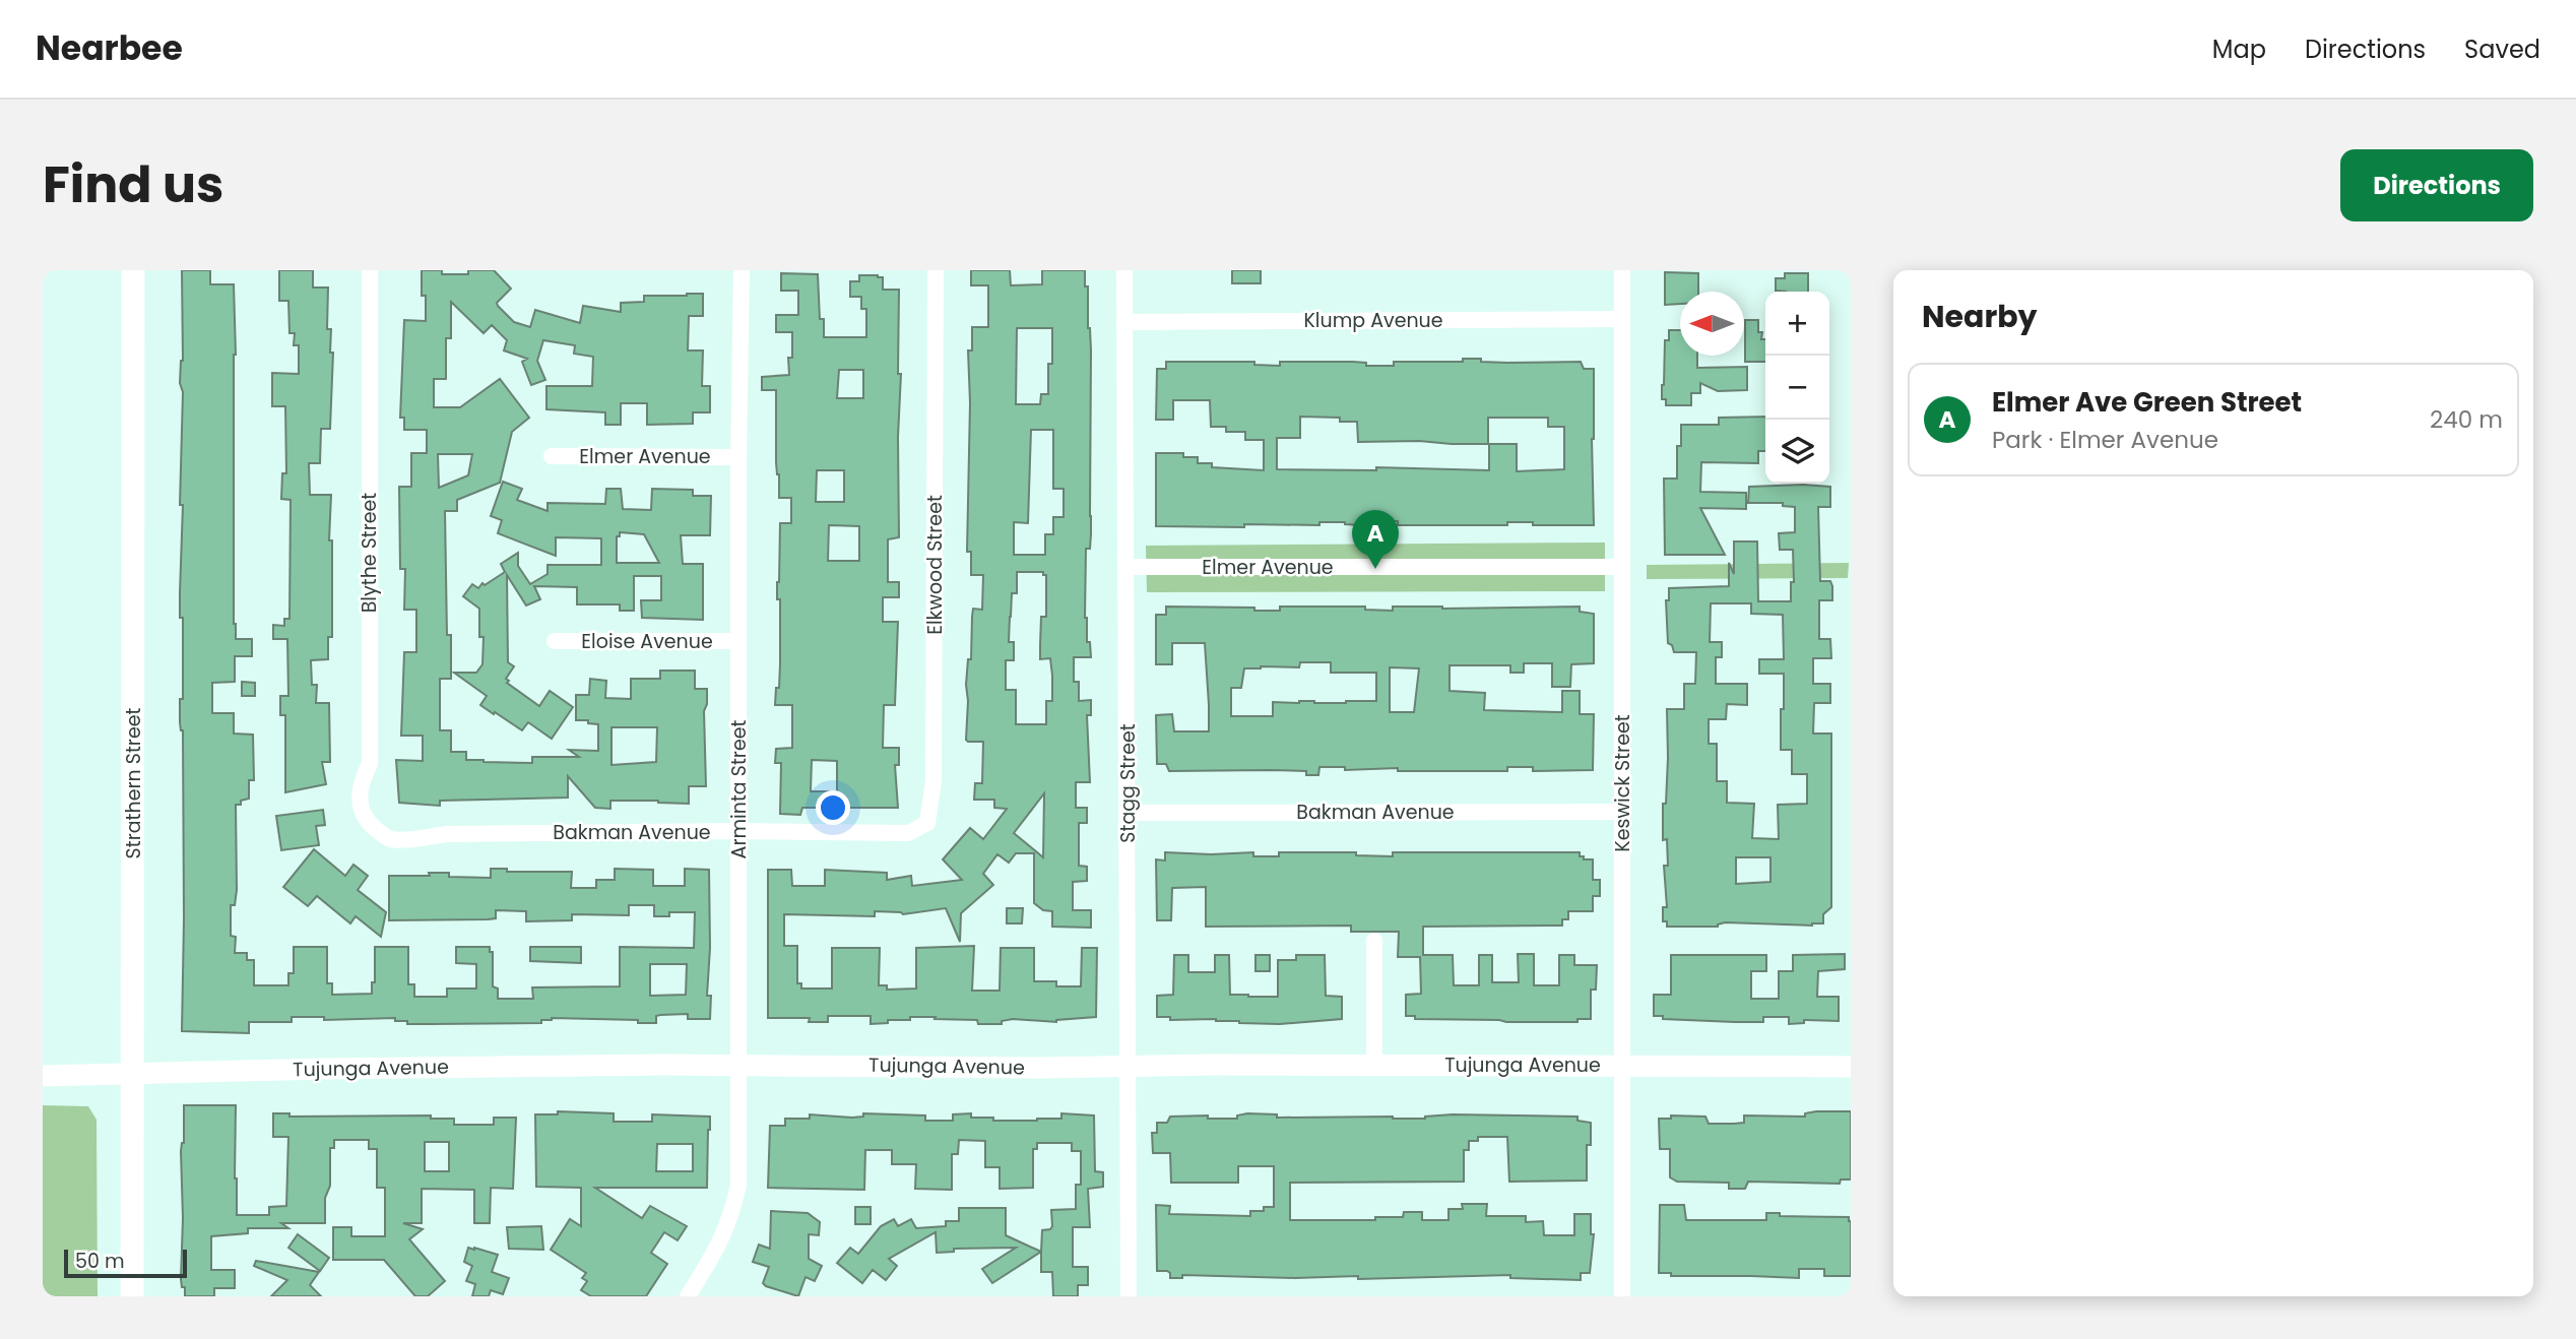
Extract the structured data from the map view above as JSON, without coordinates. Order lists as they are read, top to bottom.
{
  "streets": {
    "main road": ["Strathern Street"],
    "street": [
      "Klump Avenue",
      "Elmer Avenue",
      "Blythe Street",
      "Elkwood Street",
      "Eloise Avenue",
      "Stagg Street",
      "Keswick Street",
      "Arminta Street",
      "Bakman Avenue",
      "Tujunga Avenue"
    ]
  },
  "crossings": [
    ["Klump Avenue", "Stagg Street"],
    ["Klump Avenue", "Keswick Street"],
    ["Elmer Avenue", "Stagg Street"],
    ["Elmer Avenue", "Keswick Street"],
    ["Elmer Avenue", "Arminta Street"],
    ["Blythe Street", "Bakman Avenue"],
    ["Elkwood Street", "Bakman Avenue"],
    ["Eloise Avenue", "Arminta Street"],
    ["Strathern Street", "Tujunga Avenue"],
    ["Stagg Street", "Bakman Avenue"],
    ["Stagg Street", "Tujunga Avenue"],
    ["Keswick Street", "Bakman Avenue"],
    ["Keswick Street", "Tujunga Avenue"],
    ["Arminta Street", "Bakman Avenue"],
    ["Arminta Street", "Tujunga Avenue"]
  ],
  "scale_bar": "50 m",
  "north": "left",
  "page": {
    "header": "Nearbee",
    "nav": ["Map", "Directions", "Saved"],
    "title": "Find us",
    "buttons": "Directions",
    "heading": "Nearby",
    "map_buttons": ["+", "−"],
    "list": [
      {
        "mark": "A",
        "name": "Elmer Ave Green Street",
        "note": "Park · Elmer Avenue",
        "value": "240 m"
      }
    ],
    "pins": "A",
    "scale": "50 m"
  }
}
